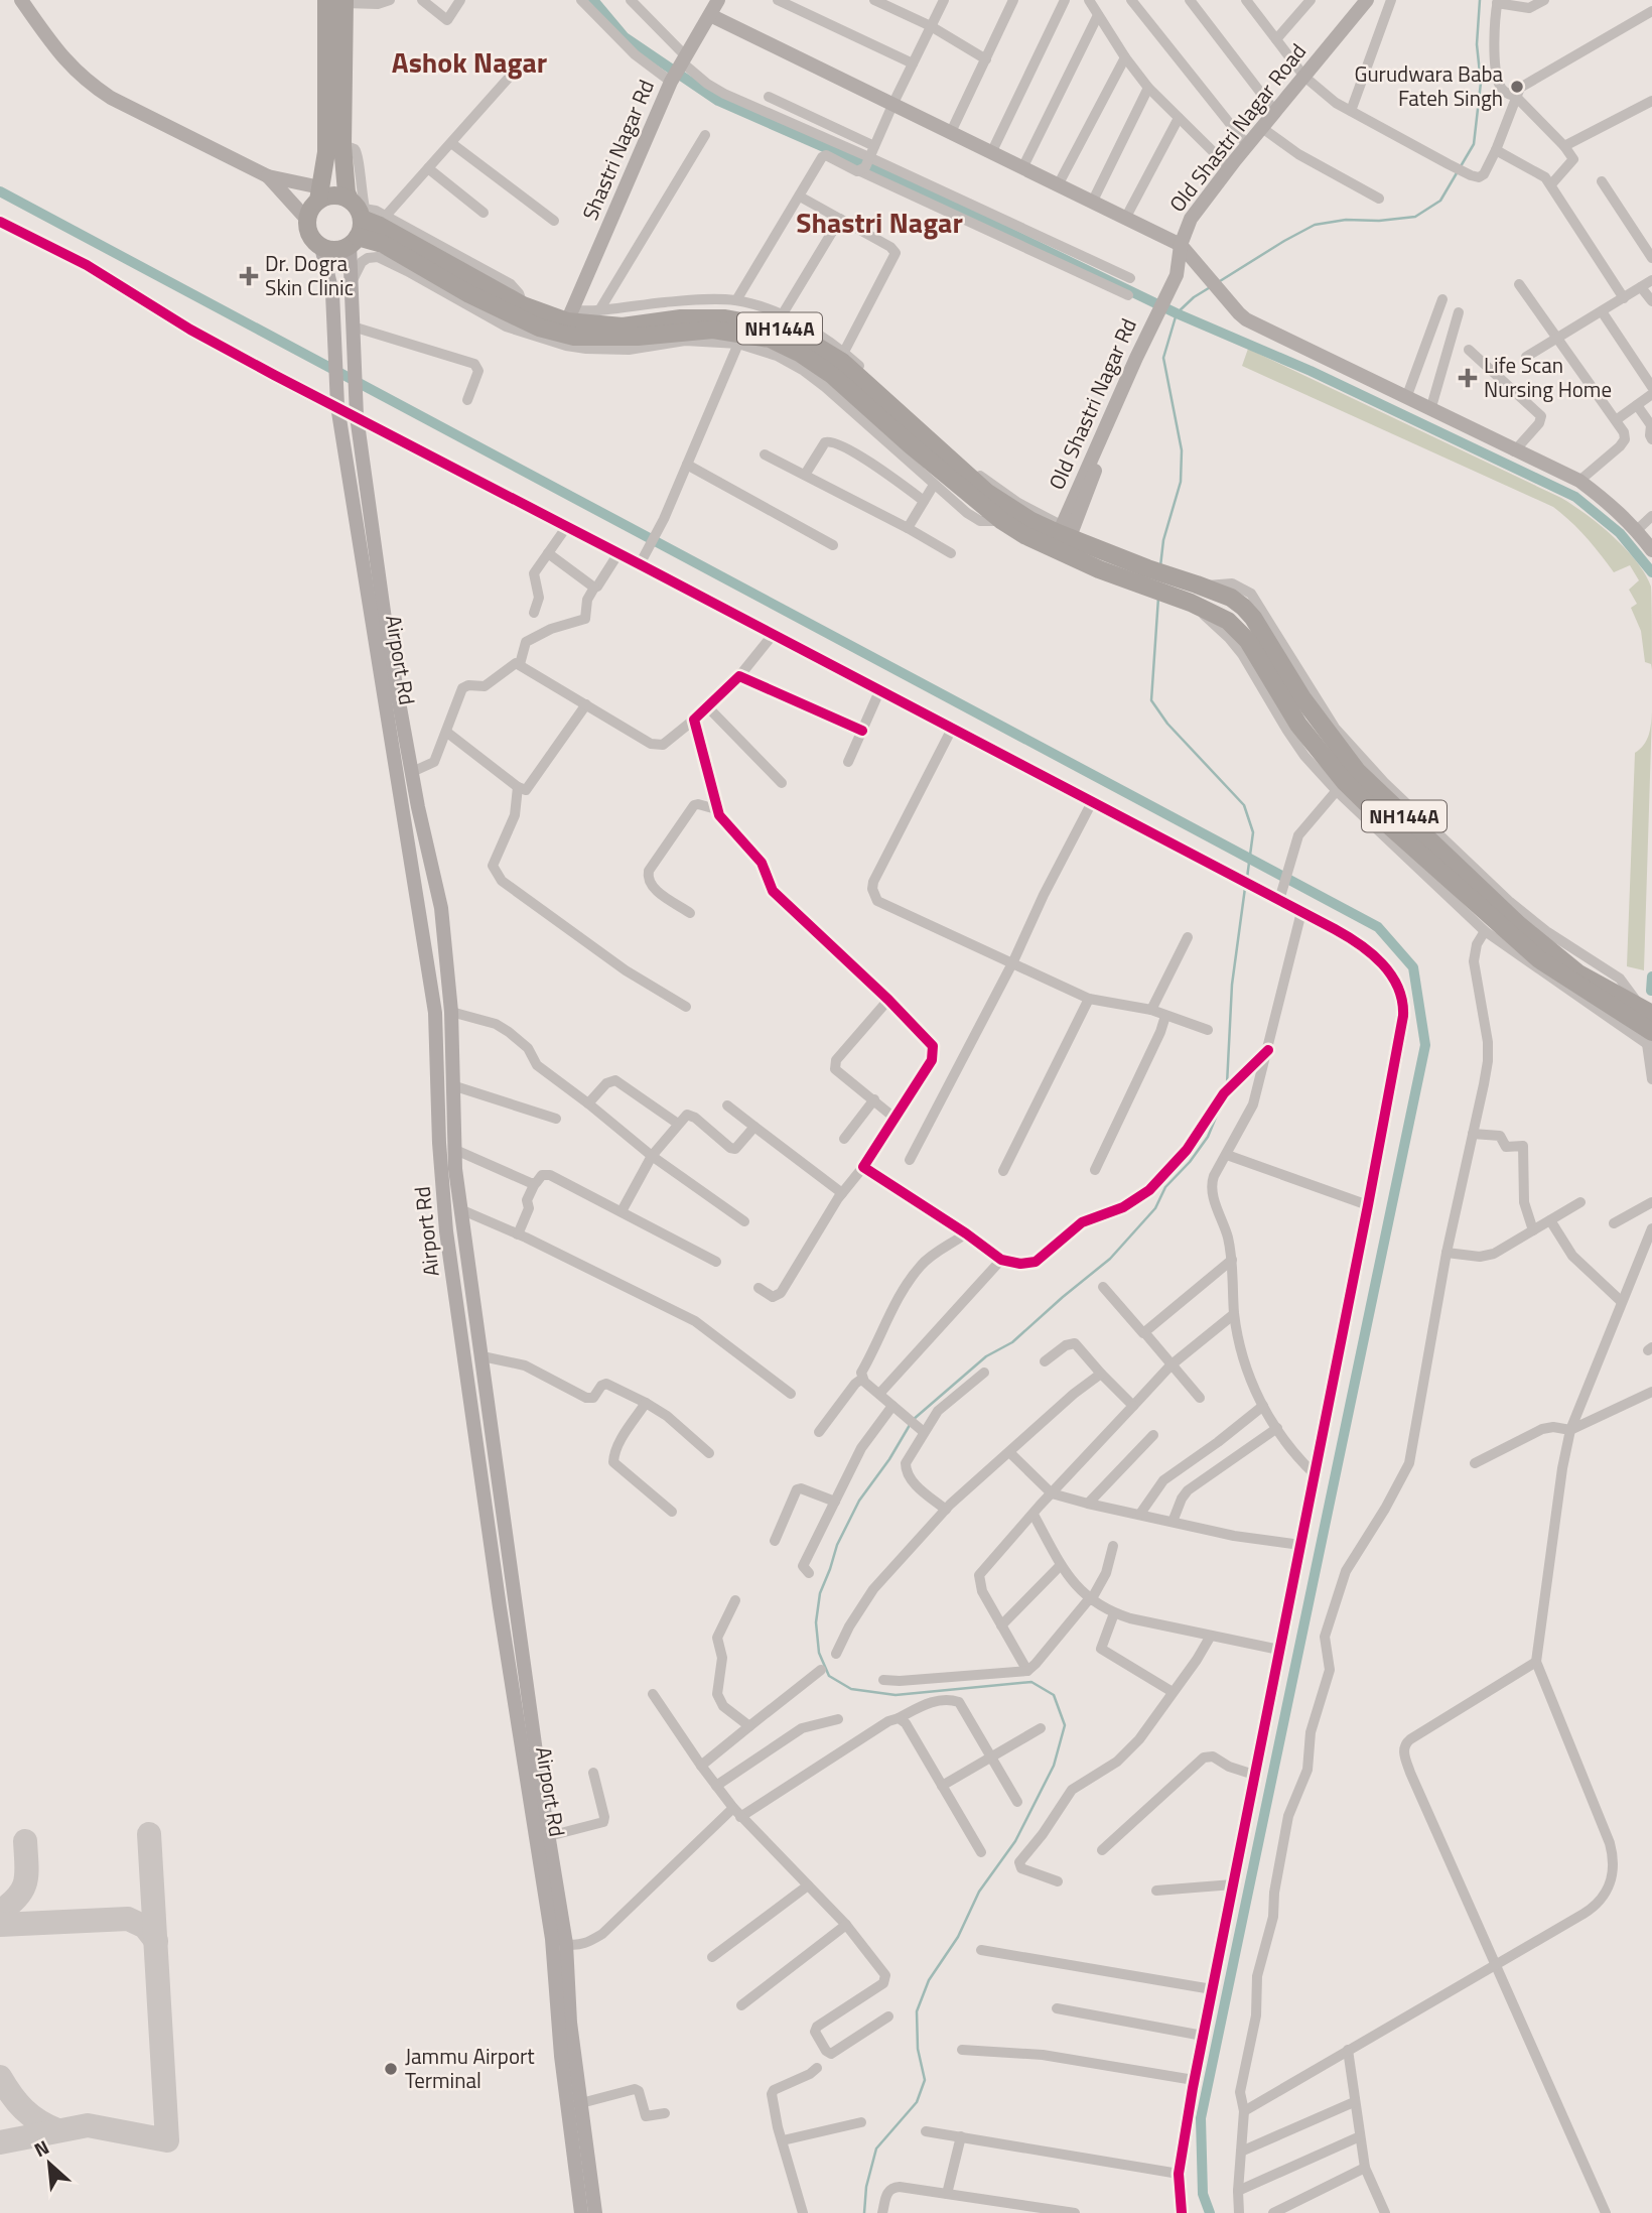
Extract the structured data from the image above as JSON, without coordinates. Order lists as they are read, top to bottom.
{
  "streets": {
    "highway": ["NH144A"],
    "main road": ["Airport Rd"],
    "street": ["Old Shastri Nagar Road", "Shastri Nagar Rd", "Old Shastri Nagar Rd"]
  },
  "crossings": [
    ["Old Shastri Nagar Road", "Old Shastri Nagar Rd"],
    ["Shastri Nagar Rd", "NH144A"],
    ["NH144A", "Old Shastri Nagar Rd"],
    ["NH144A", "Airport Rd"]
  ],
  "districts": ["Ashok Nagar", "Shastri Nagar"],
  "places": {
    "other": ["Gurudwara Baba Fateh Singh", "Jammu Airport Terminal"],
    "health": ["Dr. Dogra Skin Clinic", "Life Scan Nursing Home"]
  },
  "north": "top left"
}
